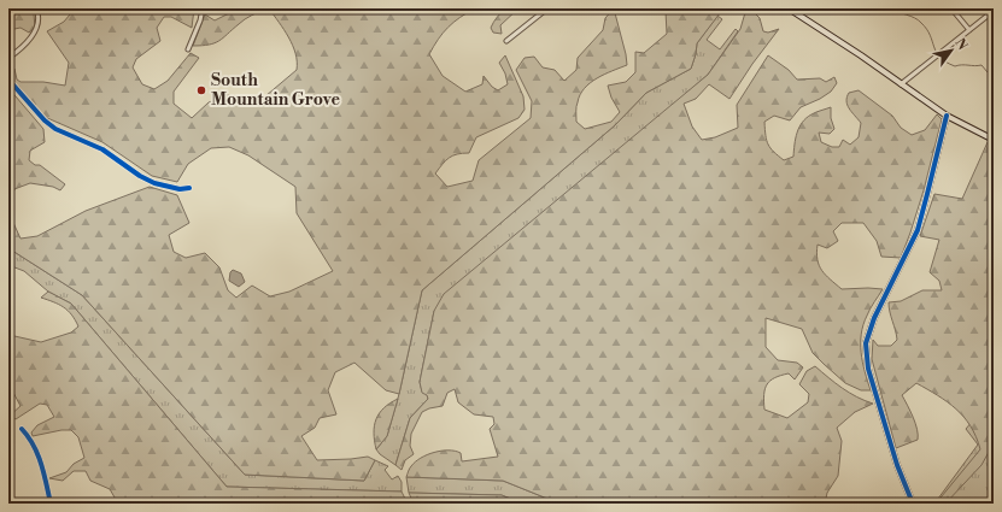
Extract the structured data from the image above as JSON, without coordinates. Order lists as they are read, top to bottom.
{
  "places": ["South Mountain Grove"],
  "north": "top right"
}
